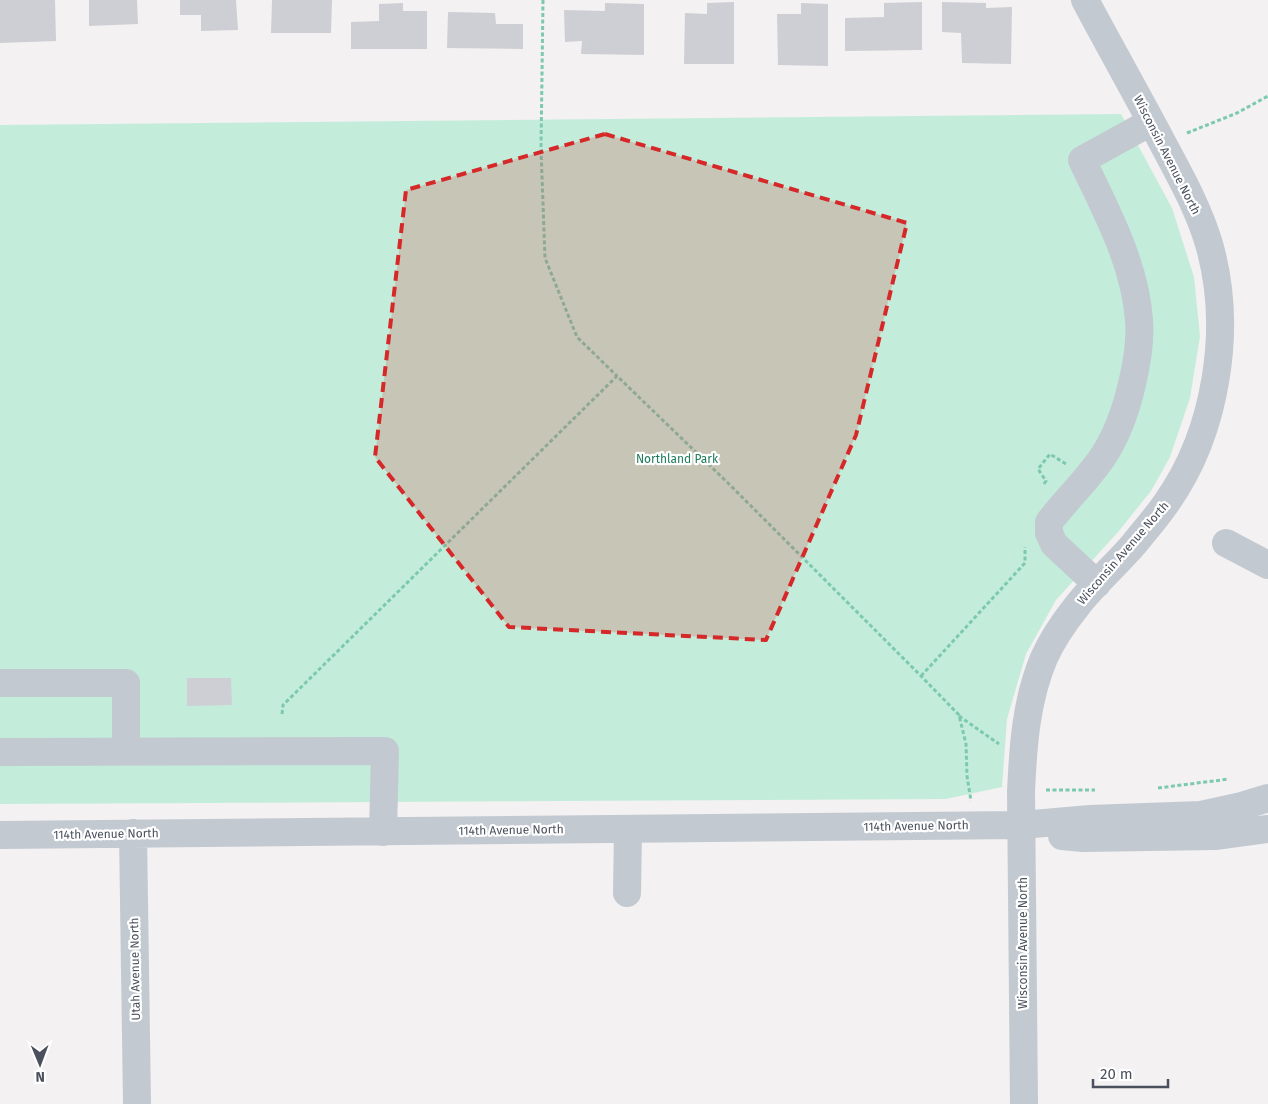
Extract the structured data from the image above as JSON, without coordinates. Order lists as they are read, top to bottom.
{
  "streets": {
    "street": ["Wisconsin Avenue North", "114th Avenue North", "Utah Avenue North"]
  },
  "crossings": [
    ["Wisconsin Avenue North", "114th Avenue North"],
    ["114th Avenue North", "Utah Avenue North"]
  ],
  "parks": ["Northland Park"],
  "scale_bar": "20 m",
  "north": "bottom"
}
